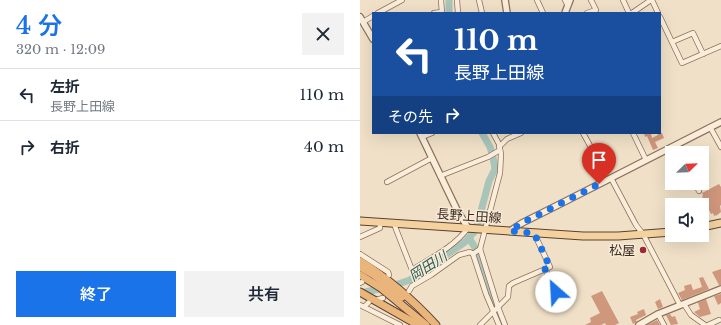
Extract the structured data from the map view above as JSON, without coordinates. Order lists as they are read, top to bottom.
{
  "streets": {
    "main road": ["長野上田線"]
  },
  "water": ["岡田川"],
  "places": ["松屋"],
  "north": "top right",
  "page": {
    "heading": ["4 分", "320 m · 12:09"],
    "turn": ["110 m", "長野上田線"],
    "list": [
      {
        "name": "左折",
        "note": "長野上田線",
        "value": "110 m"
      },
      {
        "name": "右折",
        "value": "40 m"
      }
    ],
    "then": "その先",
    "buttons": ["終了", "共有"]
  }
}
